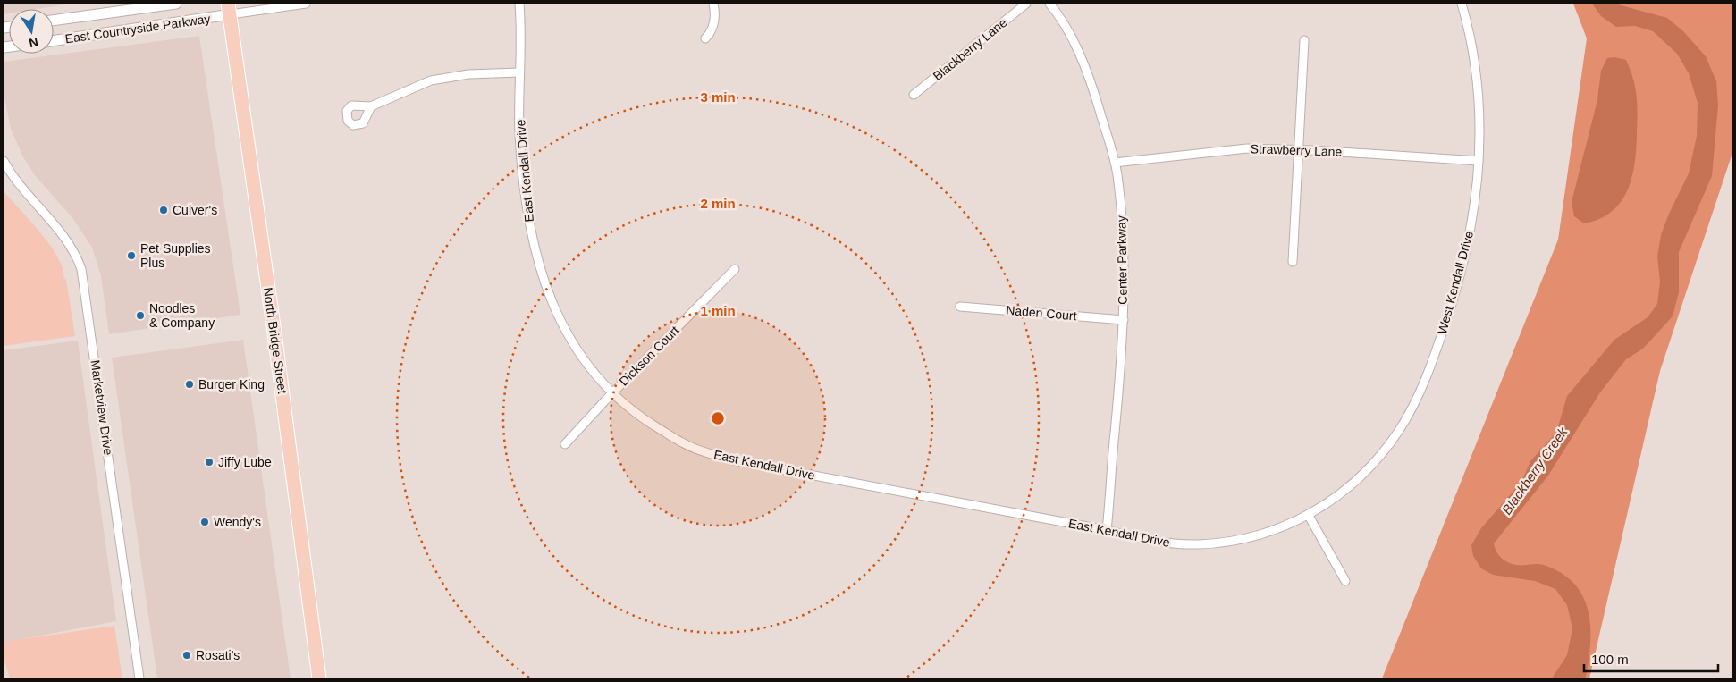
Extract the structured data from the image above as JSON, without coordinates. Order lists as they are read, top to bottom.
{
  "streets": {
    "highway": ["North Bridge Street"],
    "street": [
      "East Countryside Parkway",
      "Blackberry Lane",
      "Strawberry Lane",
      "East Kendall Drive",
      "Center Parkway",
      "West Kendall Drive",
      "Naden Court",
      "Dickson Court",
      "Marketview Drive"
    ]
  },
  "crossings": [
    ["East Countryside Parkway", "North Bridge Street"],
    ["Strawberry Lane", "Center Parkway"],
    ["Strawberry Lane", "West Kendall Drive"],
    ["East Kendall Drive", "Center Parkway"],
    ["East Kendall Drive", "West Kendall Drive"],
    ["East Kendall Drive", "Dickson Court"],
    ["Center Parkway", "Naden Court"]
  ],
  "water": ["Blackberry Creek"],
  "places": [
    "Culver's",
    "Pet Supplies Plus",
    "Noodles & Company",
    "Burger King",
    "Jiffy Lube",
    "Wendy's",
    "Rosati's"
  ],
  "scale_bar": "100 m",
  "north": "bottom",
  "rings": ["3 min", "2 min", "1 min"]
}
